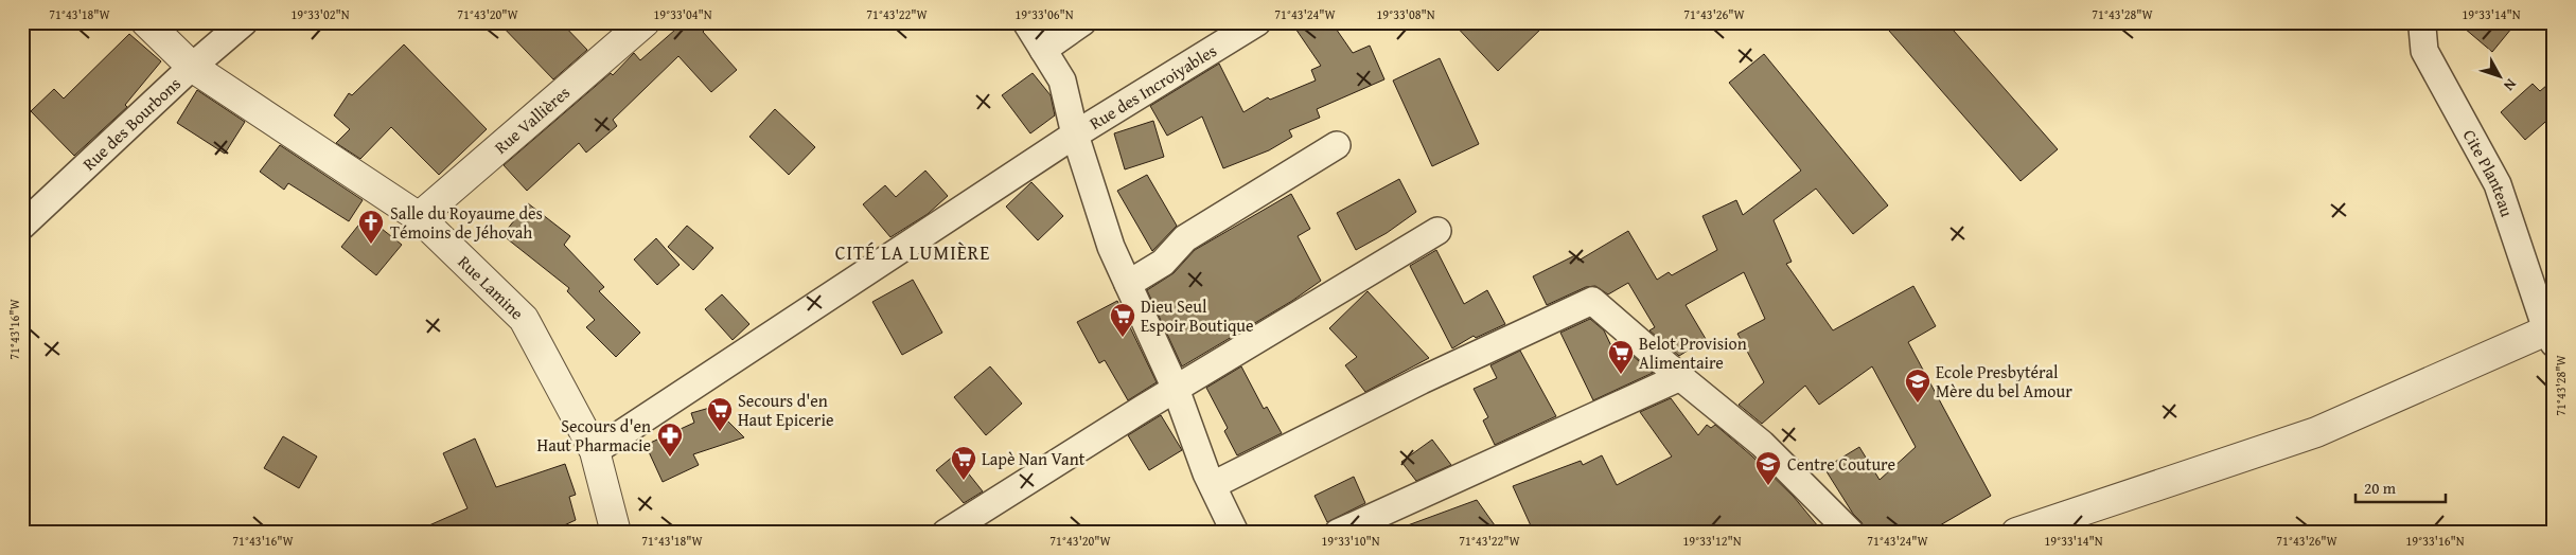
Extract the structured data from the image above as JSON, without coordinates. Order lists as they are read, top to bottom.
{
  "streets": {
    "street": [
      "Rue des Incroiyables",
      "Rue Vallières",
      "Rue des Bourbons",
      "Cite Planteau",
      "Rue Lamine"
    ]
  },
  "crossings": [
    ["Rue des Incroiyables", "Rue Lamine"],
    ["Rue Vallières", "Rue Lamine"],
    ["Rue des Bourbons", "Rue Lamine"]
  ],
  "districts": ["CITÉ LA LUMIÈRE"],
  "places": {
    "church": ["Salle du Royaume des Témoins de Jéhovah"],
    "supermarket": [
      "Dieu Seul Espoir Boutique",
      "Belot Provision Alimentaire",
      "Secours d'en Haut Epicerie",
      "Lapè Nan Vant"
    ],
    "school or university": ["Ecole Presbytéral Mère du bel Amour", "Centre Couture"],
    "pharmacy": ["Secours d'en Haut Pharmacie"]
  },
  "scale_bar": "20 m",
  "north": "bottom right",
  "coordinates": [
    "71°43'18\"W",
    "19°33'02\"N",
    "71°43'20\"W",
    "19°33'04\"N",
    "71°43'22\"W",
    "19°33'06\"N",
    "71°43'24\"W",
    "19°33'08\"N",
    "71°43'26\"W",
    "71°43'28\"W",
    "19°33'14\"N",
    "71°43'16\"W",
    "19°33'10\"N",
    "19°33'12\"N",
    "19°33'16\"N"
  ]
}
